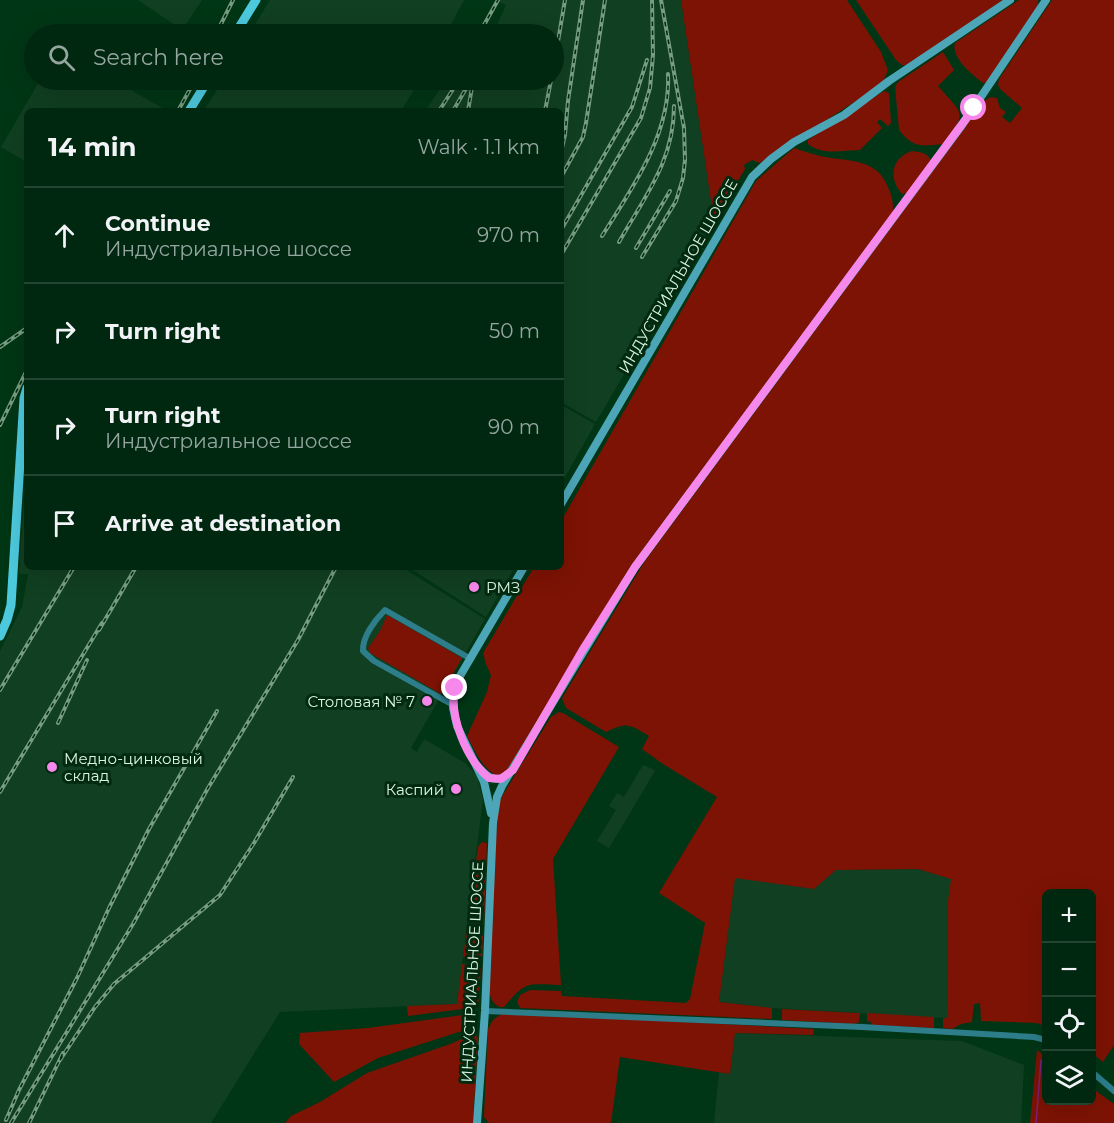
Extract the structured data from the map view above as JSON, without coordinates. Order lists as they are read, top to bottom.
{
  "streets": {
    "main road": ["ИНДУСТРИАЛЬНОЕ ШОССЕ"]
  },
  "places": [
    "РМЗ",
    "Столовая № 7",
    "Медно-цинковый склад",
    "Каспий"
  ],
  "page": {
    "search": "Search here",
    "heading": ["14 min", "Walk · 1.1 km"],
    "list": [
      ["Continue", "Индустриальное шоссе", "970 m"],
      ["Turn right", "50 m"],
      ["Turn right", "Индустриальное шоссе", "90 m"],
      "Arrive at destination"
    ],
    "map_buttons": ["+", "−"]
  }
}
